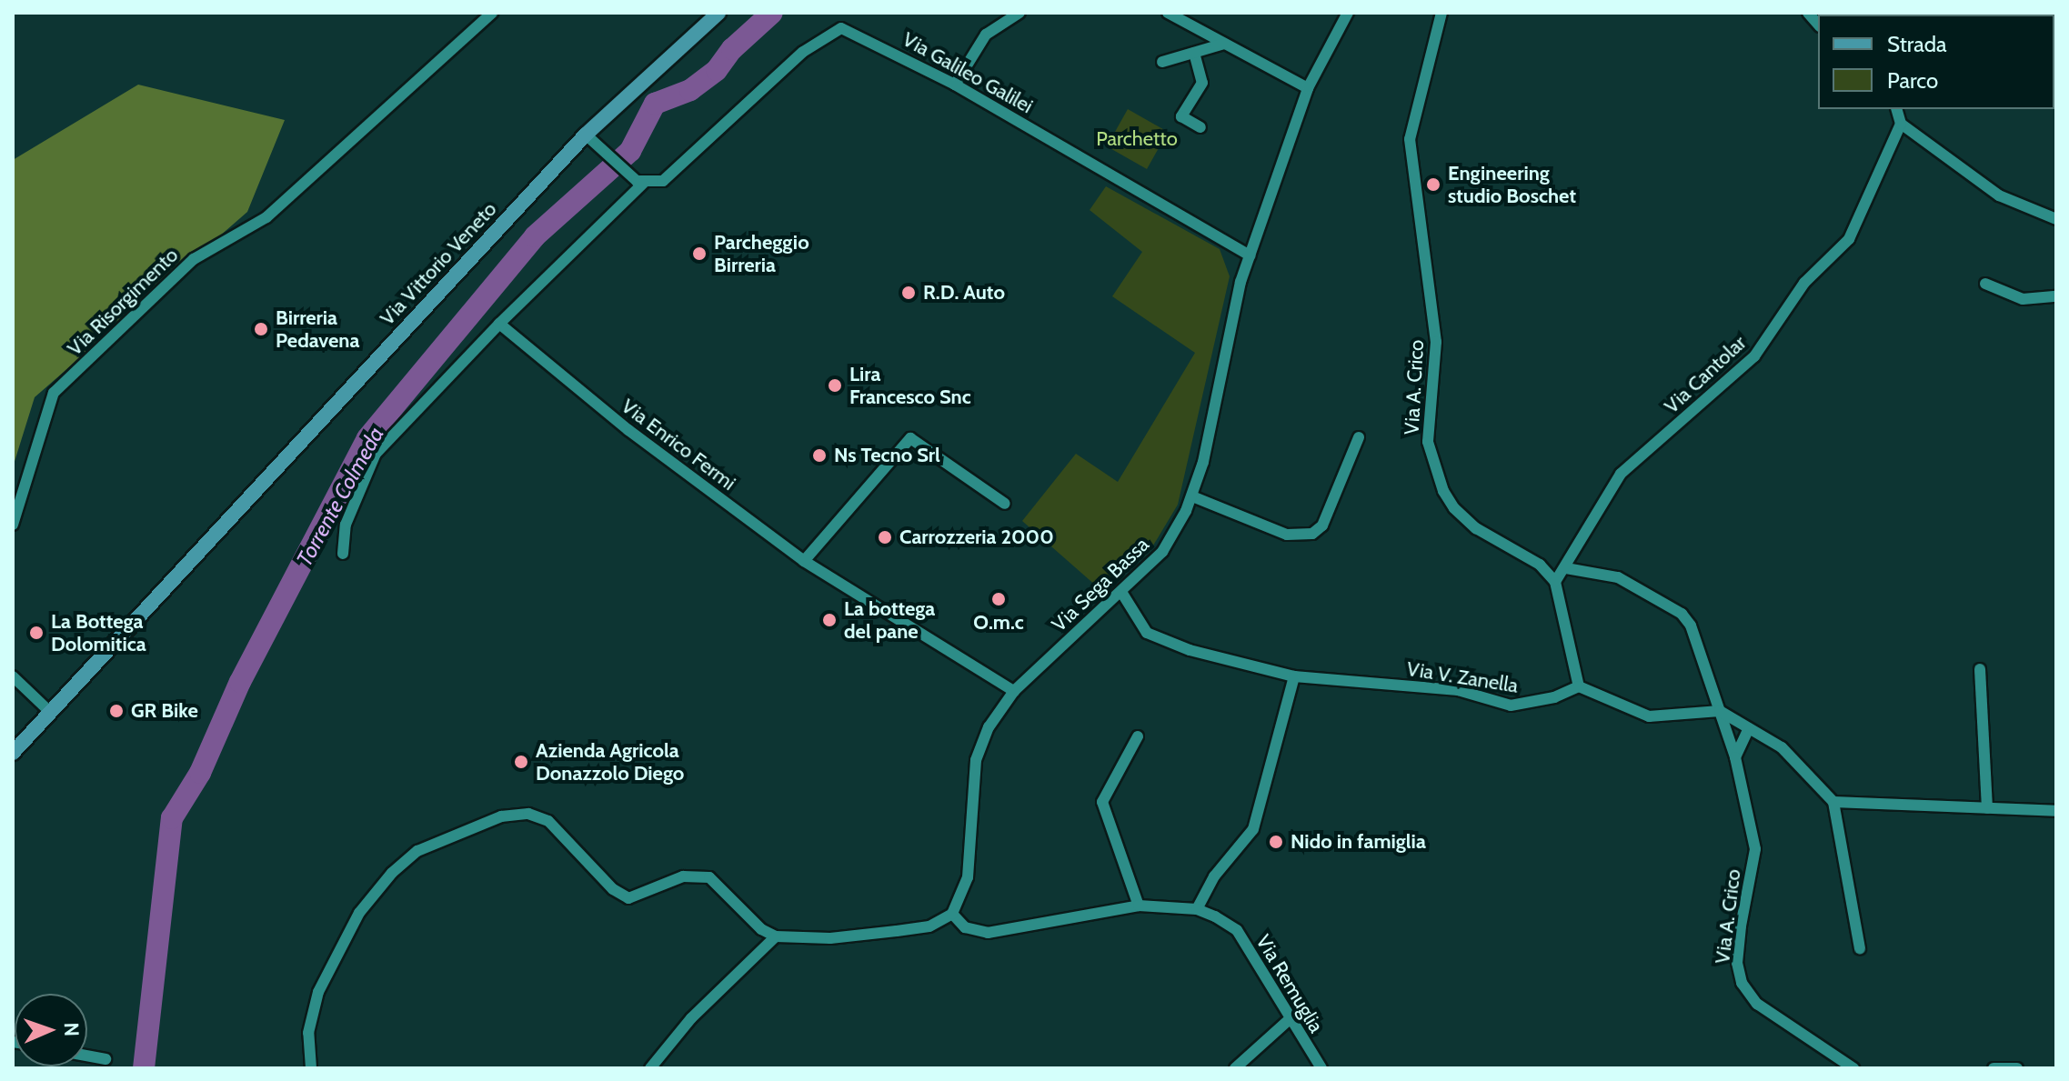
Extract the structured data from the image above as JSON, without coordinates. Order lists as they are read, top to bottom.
{
  "streets": {
    "main road": ["Via Vittorio Veneto"],
    "street": [
      "Via Galileo Galilei",
      "Via Risorgimento",
      "Via Cantolar",
      "Via A. Crico",
      "Via Enrico Fermi",
      "Via Sega Bassa",
      "Via V. Zanella",
      "Via Remuglia"
    ]
  },
  "crossings": [
    ["Via Galileo Galilei", "Via Sega Bassa"],
    ["Via Cantolar", "Via A. Crico"],
    ["Via Enrico Fermi", "Via Sega Bassa"],
    ["Via Sega Bassa", "Via V. Zanella"],
    ["Via Sega Bassa", "Via Remuglia"]
  ],
  "water": ["Torrente Colmeda"],
  "parks": ["Parchetto"],
  "places": [
    "Engineering studio Boschet",
    "Parcheggio Birreria",
    "R.D. Auto",
    "Birreria Pedavena",
    "Lira Francesco Snc",
    "Ns Tecno Srl",
    "Carrozzeria 2000",
    "O.m.c",
    "La bottega del pane",
    "La Bottega Dolomitica",
    "GR Bike",
    "Azienda Agricola Donazzolo Diego",
    "Nido in famiglia"
  ],
  "legend": ["Strada", "Parco"],
  "north": "right"
}
